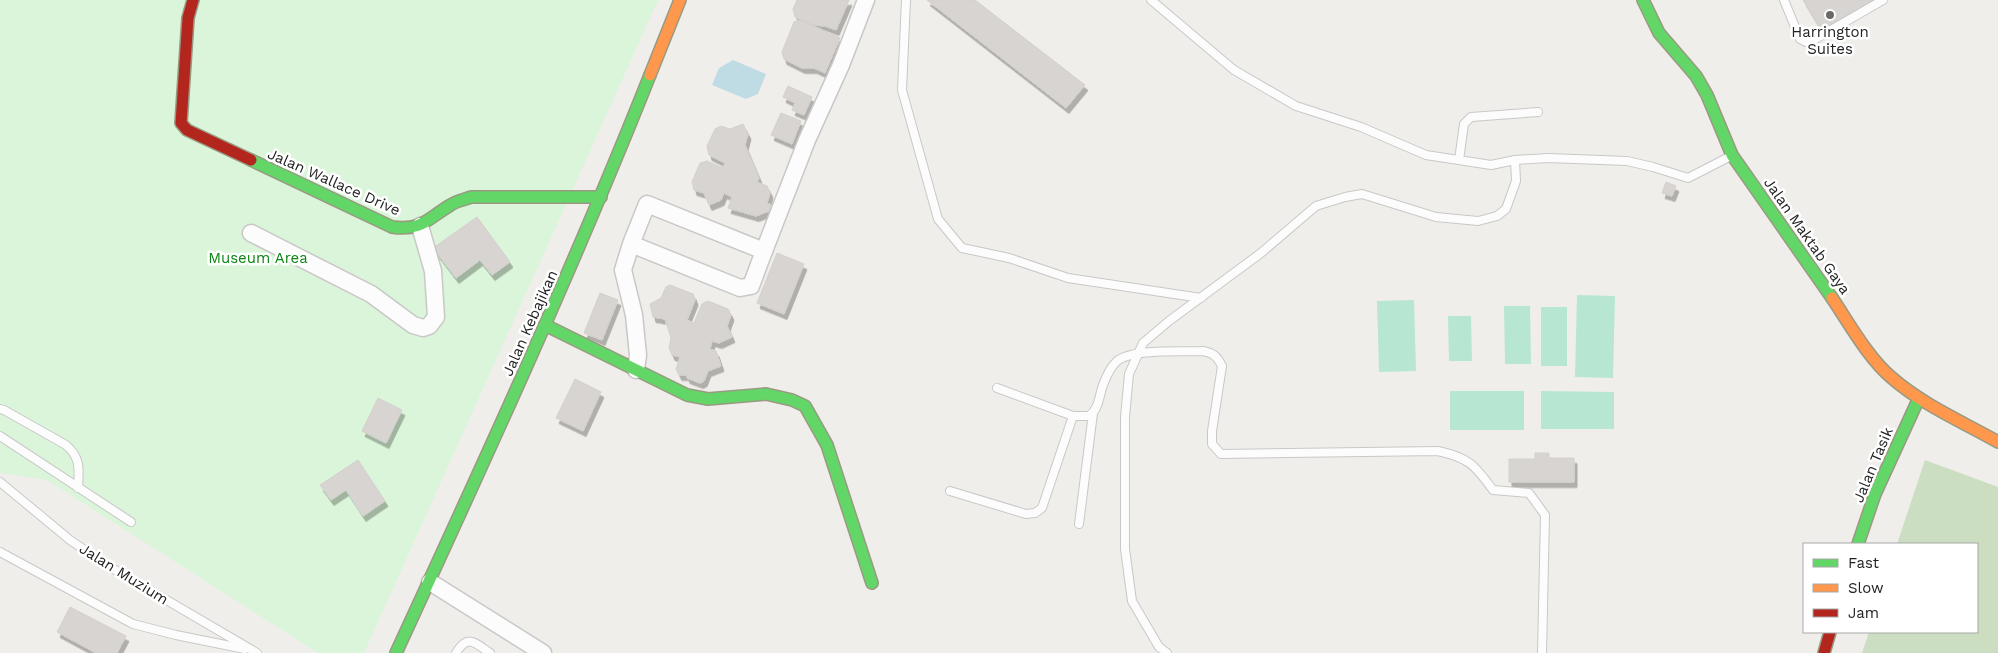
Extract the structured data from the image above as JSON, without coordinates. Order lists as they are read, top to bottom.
{
  "streets": {
    "street": [
      "Jalan Wallace Drive",
      "Jalan Maktab Gaya",
      "Jalan Kebajikan",
      "Jalan Tasik"
    ],
    "lane": ["Jalan Muzium"]
  },
  "crossings": [
    ["Jalan Maktab Gaya", "Jalan Tasik"]
  ],
  "parks": ["Museum Area"],
  "places": ["Harrington Suites"],
  "legend": ["Fast", "Slow", "Jam"]
}
